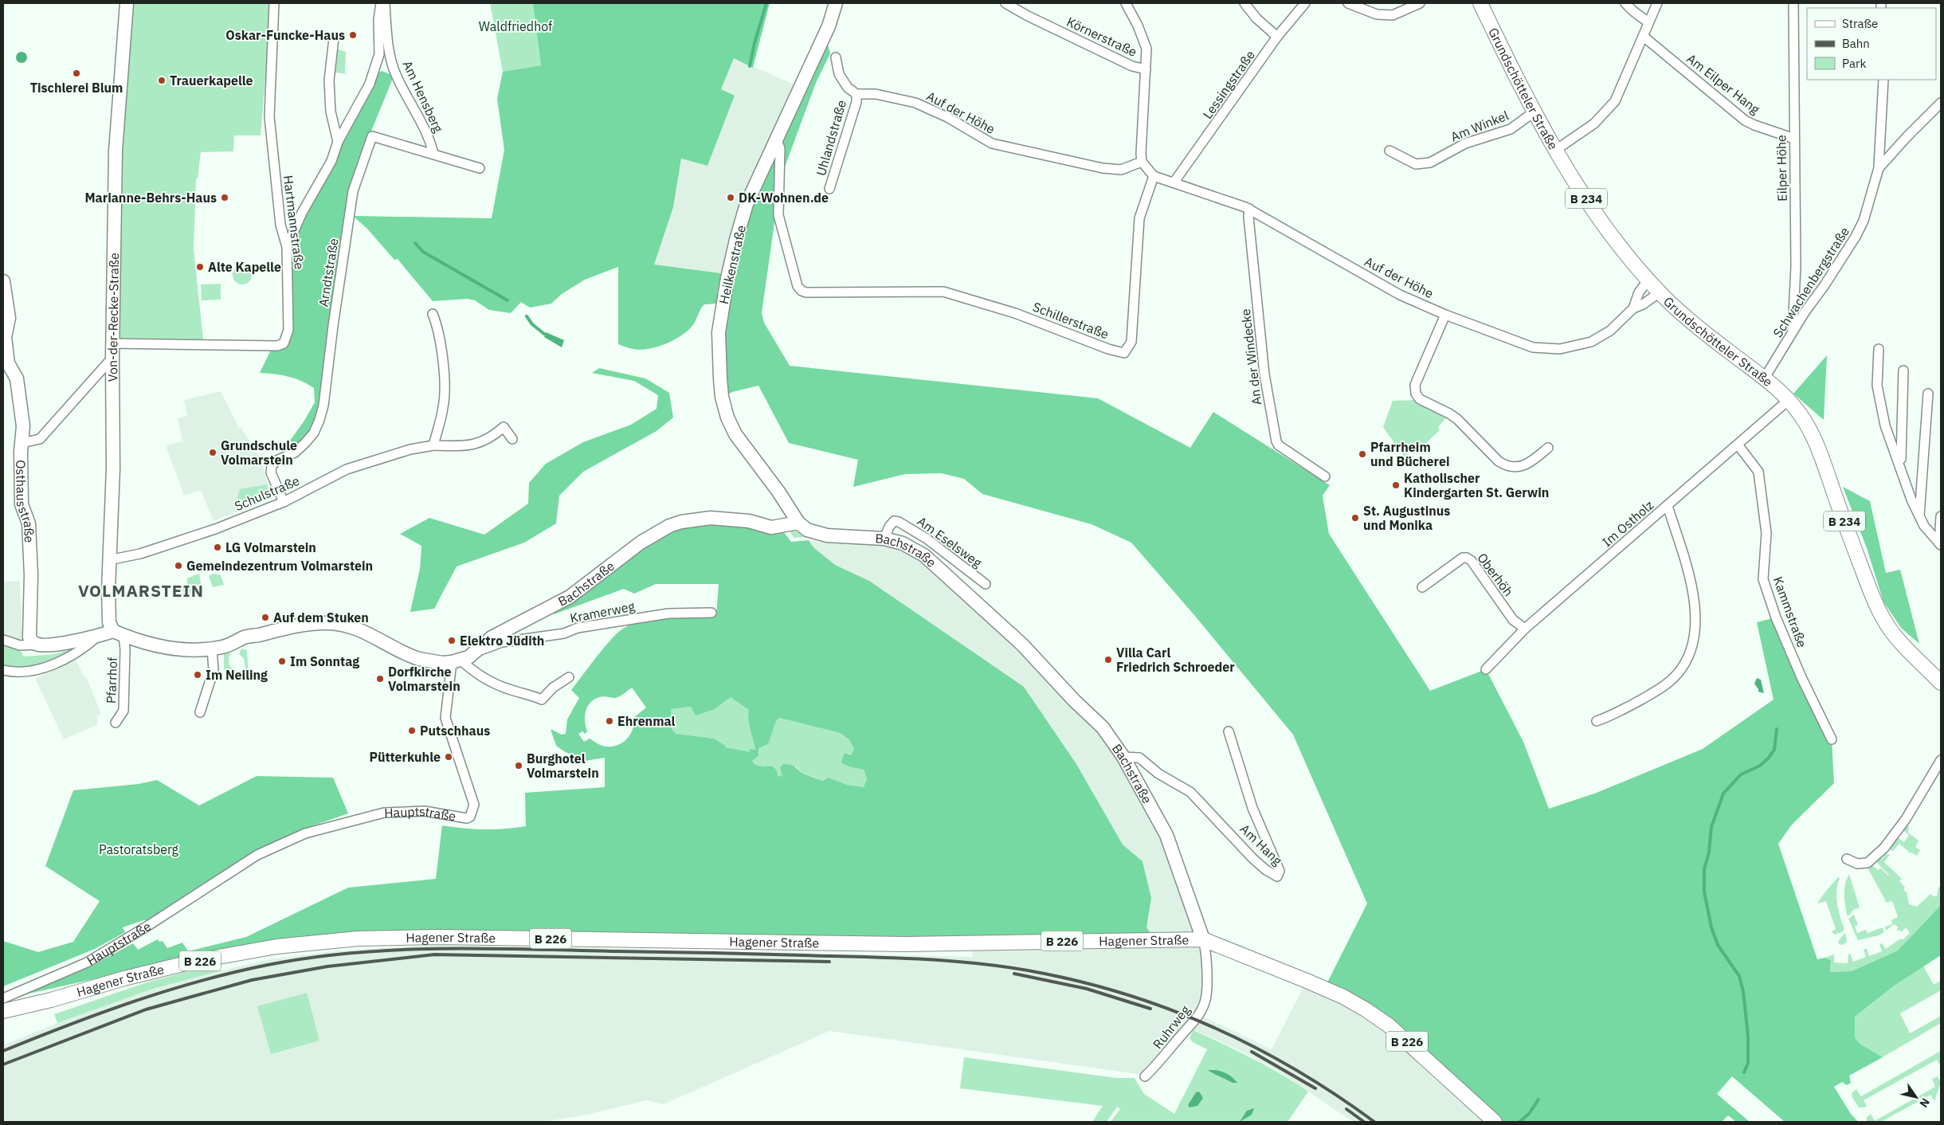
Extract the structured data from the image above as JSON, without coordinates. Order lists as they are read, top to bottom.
{
  "streets": {
    "main road": [
      "Grundschötteler Straße",
      "B 234",
      "Hagener Straße",
      "B 226"
    ],
    "street": [
      "Körnerstraße",
      "Am Eilper Hang",
      "Lessingstraße",
      "Am Hensberg",
      "Auf der Höhe",
      "Am Winkel",
      "Uhlandstraße",
      "Eilper Höhe",
      "Hartmannstraße",
      "Heilkenstraße",
      "Arndtstraße",
      "Schwachenbergstraße",
      "Von-der-Recke-Straße",
      "Schillerstraße",
      "An der Windecke",
      "Schulstraße",
      "Osthausstraße",
      "Im Ostholz",
      "Am Eselsweg",
      "Bachstraße",
      "Oberhöh",
      "Kramerweg",
      "Kammstraße",
      "Pfarrhof",
      "Hauptstraße",
      "Am Hang",
      "Ruhrweg"
    ]
  },
  "crossings": [
    ["Am Eilper Hang", "Eilper Höhe"],
    ["Lessingstraße", "Auf der Höhe"],
    ["Grundschötteler Straße", "Auf der Höhe"],
    ["Grundschötteler Straße", "Am Winkel"],
    ["Grundschötteler Straße", "Schwachenbergstraße"],
    ["Grundschötteler Straße", "Im Ostholz"],
    ["Am Hensberg", "Arndtstraße"],
    ["Auf der Höhe", "Uhlandstraße"],
    ["Auf der Höhe", "Schillerstraße"],
    ["Auf der Höhe", "An der Windecke"],
    ["Eilper Höhe", "Schwachenbergstraße"],
    ["Hartmannstraße", "Von-der-Recke-Straße"],
    ["Heilkenstraße", "Schillerstraße"],
    ["Heilkenstraße", "Bachstraße"],
    ["Arndtstraße", "Schulstraße"],
    ["Von-der-Recke-Straße", "Schulstraße"],
    ["Von-der-Recke-Straße", "Pfarrhof"],
    ["Im Ostholz", "Oberhöh"],
    ["Im Ostholz", "Kammstraße"],
    ["Am Eselsweg", "Bachstraße"],
    ["Bachstraße", "Kramerweg"],
    ["Bachstraße", "Hauptstraße"],
    ["Bachstraße", "Am Hang"],
    ["Bachstraße", "Hagener Straße"],
    ["Bachstraße", "Ruhrweg"],
    ["Hagener Straße", "Ruhrweg"]
  ],
  "districts": ["VOLMARSTEIN"],
  "parks": ["Waldfriedhof", "Pastoratsberg"],
  "places": [
    "Oskar-Funcke-Haus",
    "Tischlerei Blum",
    "Trauerkapelle",
    "Marianne-Behrs-Haus",
    "DK-Wohnen.de",
    "Alte Kapelle",
    "Grundschule Volmarstein",
    "Pfarrheim und Bücherei",
    "Katholischer Kindergarten St. Gerwin",
    "St. Augustinus und Monika",
    "LG Volmarstein",
    "Gemeindezentrum Volmarstein",
    "Auf dem Stuken",
    "Elektro Jüdith",
    "Villa Carl Friedrich Schroeder",
    "Im Sonntag",
    "Im Neiling",
    "Dorfkirche Volmarstein",
    "Ehrenmal",
    "Putschhaus",
    "Pütterkuhle",
    "Burghotel Volmarstein"
  ],
  "legend": ["Straße", "Bahn", "Park"],
  "north": "bottom right"
}
